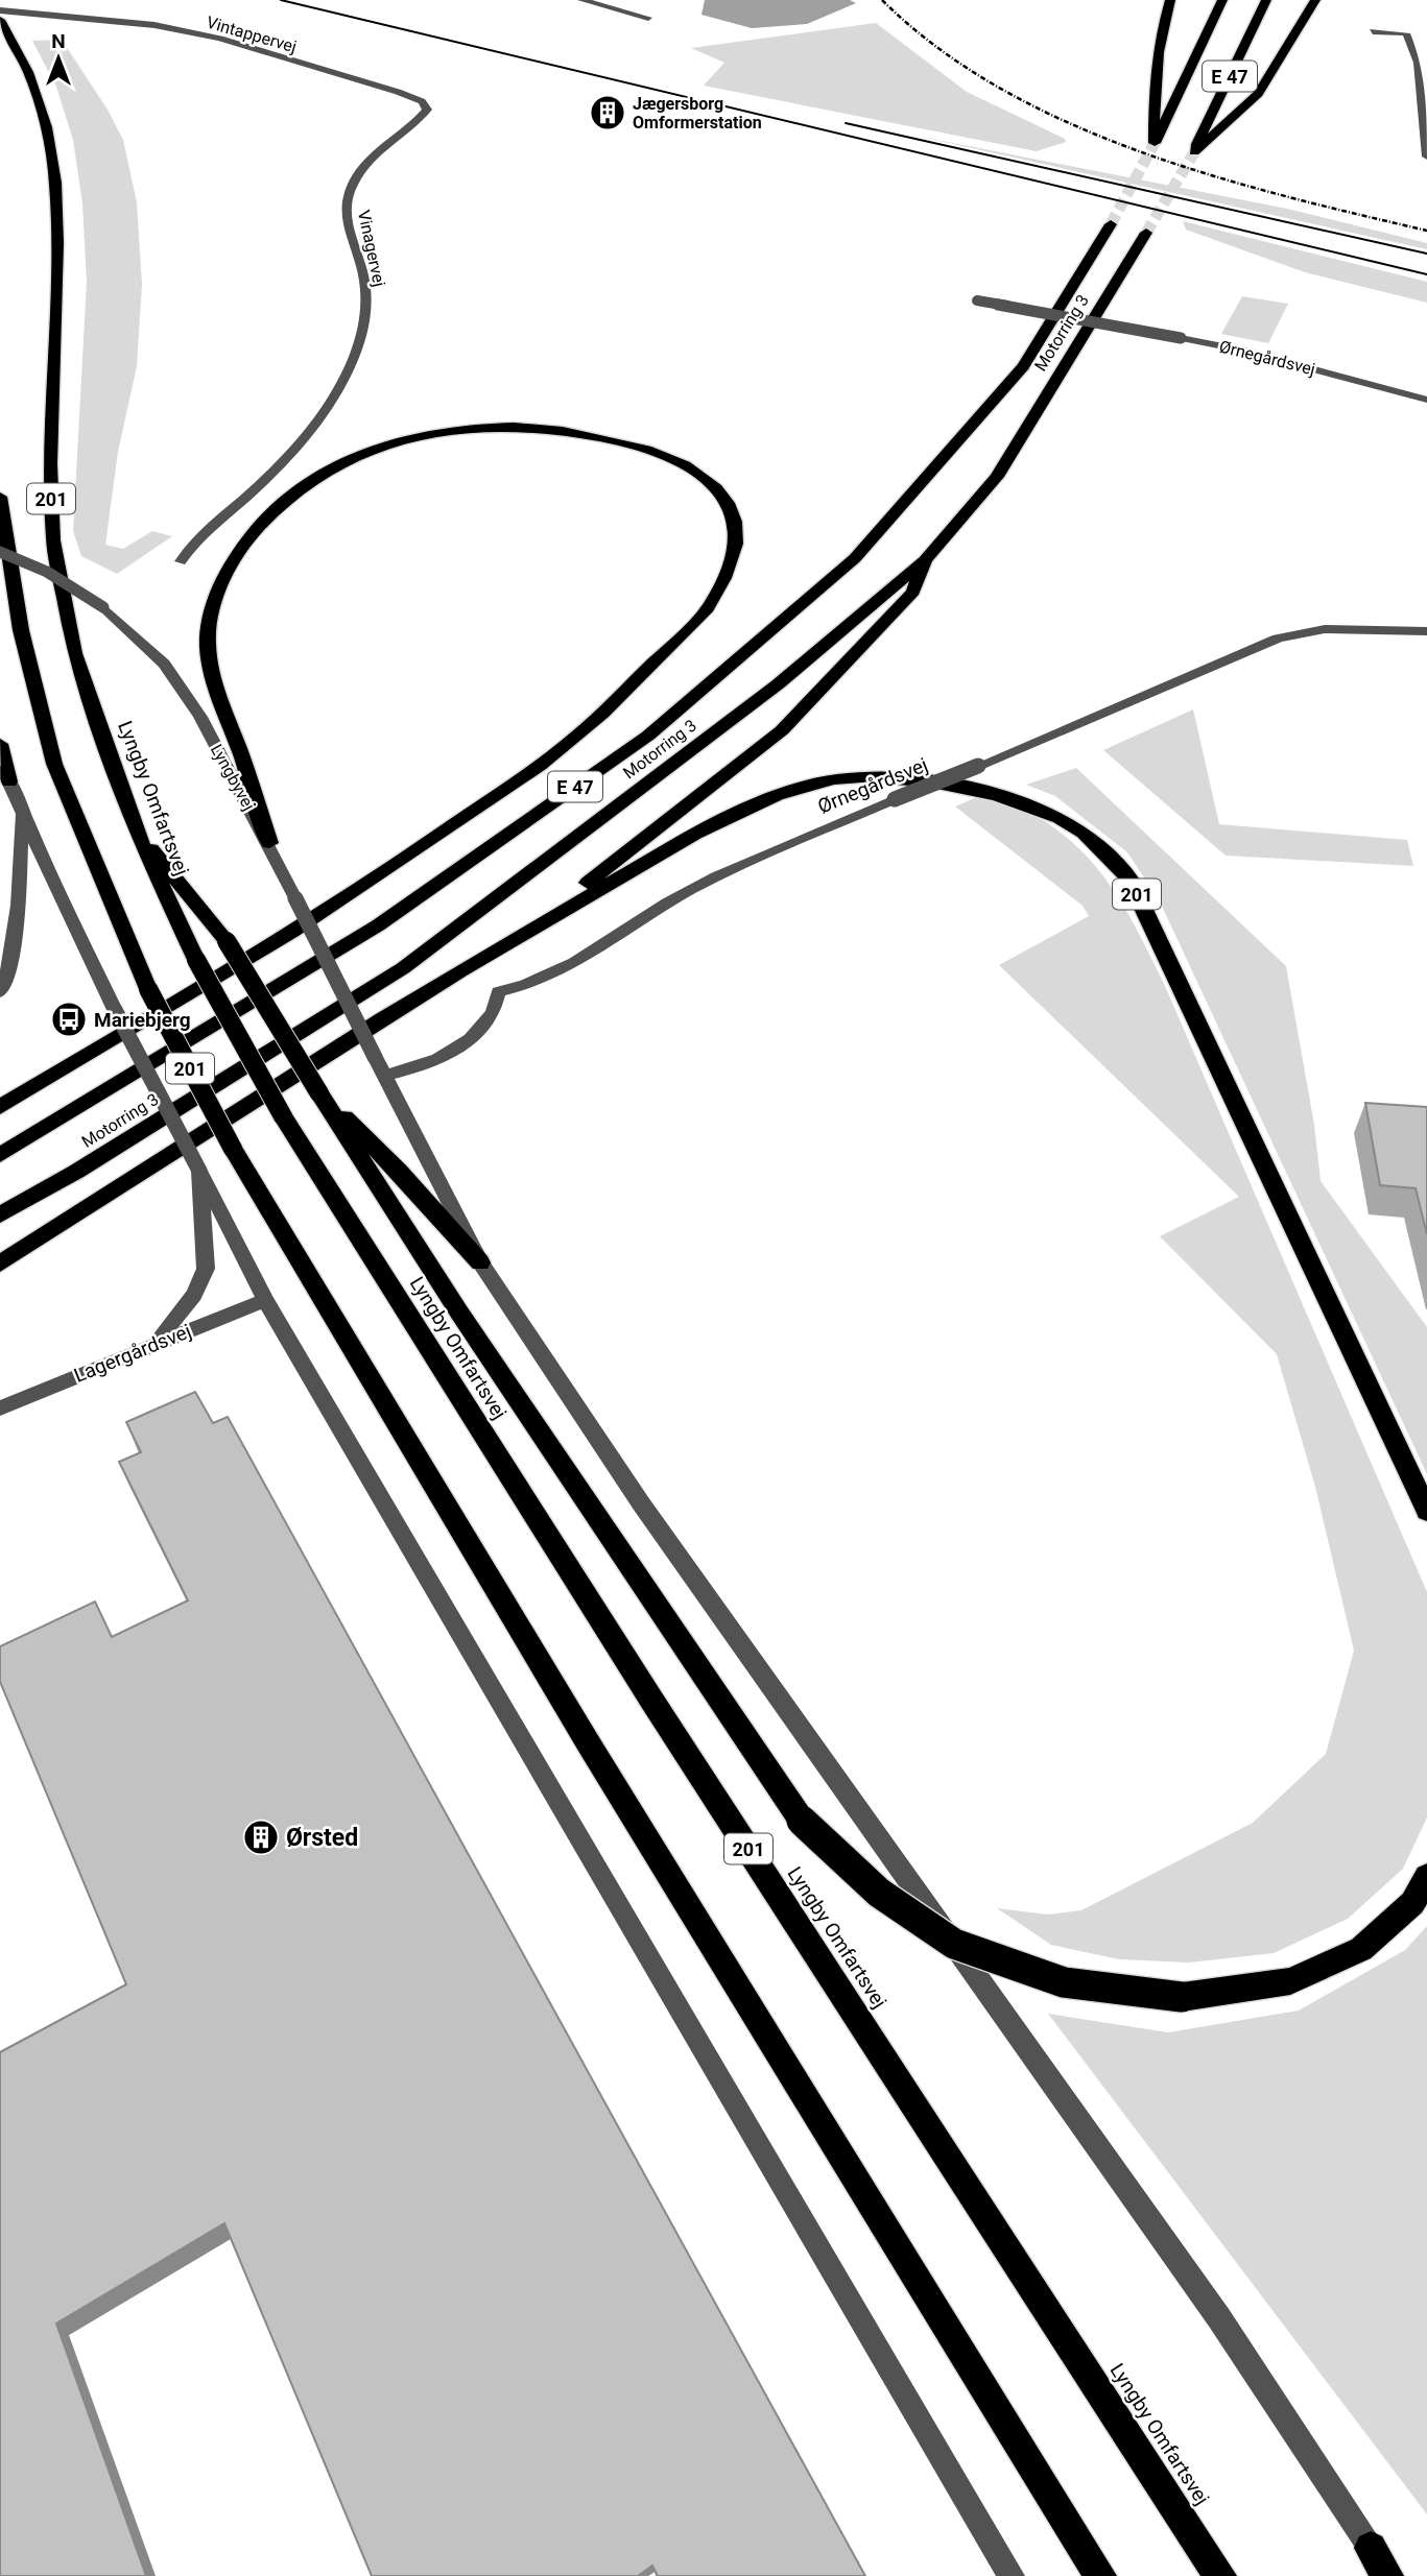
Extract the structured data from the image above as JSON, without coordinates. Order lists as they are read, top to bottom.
{
  "streets": {
    "highway": [
      "E 47",
      "Motorring 3",
      "201",
      "Lyngby Omfartsvej"
    ],
    "street": [
      "Vintappervej",
      "Vinagervej",
      "Ørnegårdsvej",
      "Lyngbyvej",
      "Lagergårdsvej"
    ]
  },
  "crossings": [
    ["Vintappervej", "Vinagervej"],
    ["Vintappervej", "Lyngby Omfartsvej"],
    ["Ørnegårdsvej", "Lyngbyvej"],
    ["201", "Lyngby Omfartsvej"]
  ],
  "places": {
    "building": ["Jægersborg Omformerstation", "Ørsted"],
    "bus stop": ["Mariebjerg"]
  },
  "north": "top"
}
